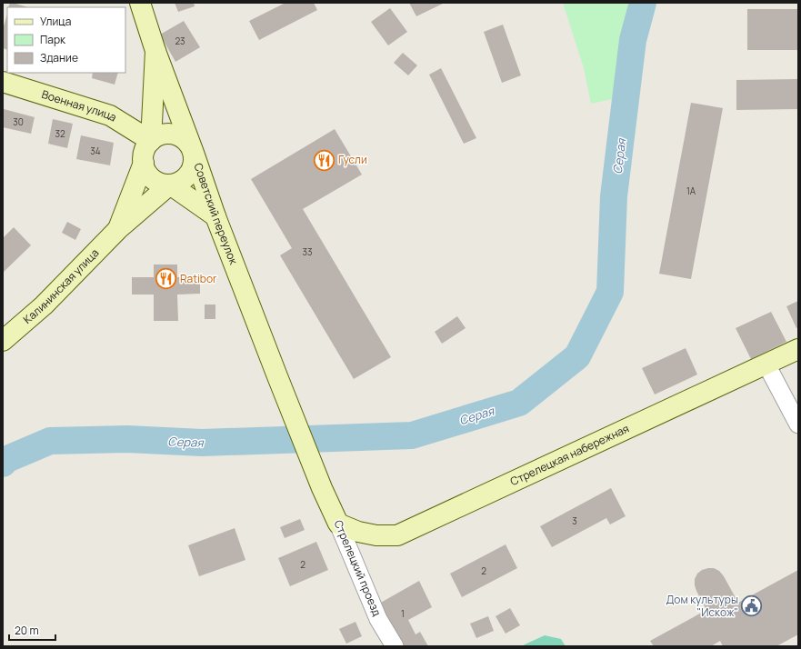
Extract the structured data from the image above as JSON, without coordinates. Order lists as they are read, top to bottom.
{
  "streets": {
    "street": [
      "Военная улица",
      "Советский переулок",
      "Калининская улица",
      "Стрелецкая набережная",
      "Стрелецкий проезд"
    ]
  },
  "crossings": [
    ["Военная улица", "Советский переулок"],
    ["Военная улица", "Калининская улица"],
    ["Советский переулок", "Калининская улица"],
    ["Советский переулок", "Стрелецкий проезд"],
    ["Стрелецкая набережная", "Стрелецкий проезд"]
  ],
  "water": ["Серая"],
  "places": {
    "restaurant": ["Гусли", "Ratibor"],
    "public building": ["Дом культуры \"Искож\""]
  },
  "house_numbers": [
    "23",
    "30",
    "32",
    "34",
    "1А",
    "33",
    "3",
    "2",
    "2",
    "1"
  ],
  "legend": ["Улица", "Парк", "Здание"],
  "scale_bar": "20 m"
}
